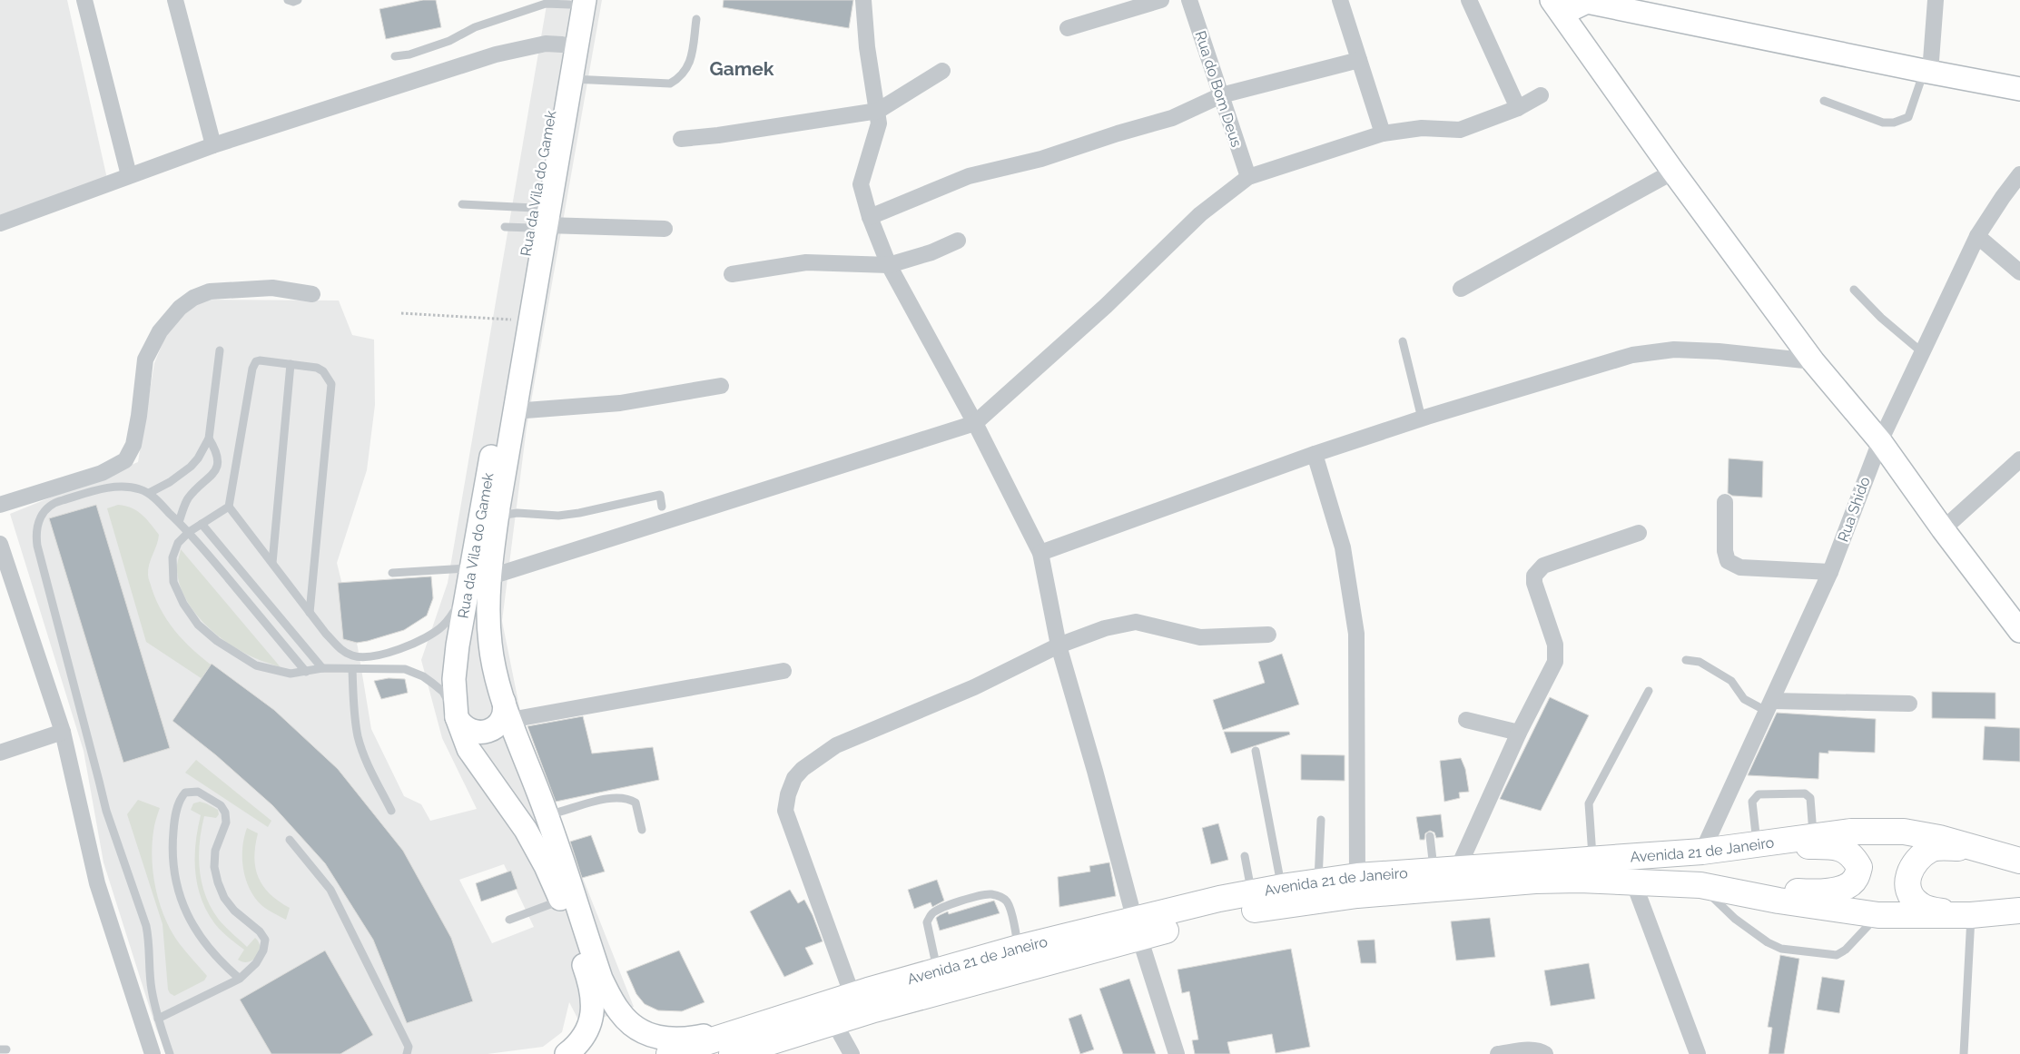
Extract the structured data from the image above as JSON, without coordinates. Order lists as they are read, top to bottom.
{
  "streets": {
    "main road": ["Rua da Vila do Gamek", "Avenida 21 de Janeiro"],
    "street": ["Rua do Bom Deus", "Rua Shido"]
  },
  "crossings": [
    ["Rua da Vila do Gamek", "Avenida 21 de Janeiro"],
    ["Rua Shido", "Avenida 21 de Janeiro"]
  ],
  "districts": ["Gamek"]
}
